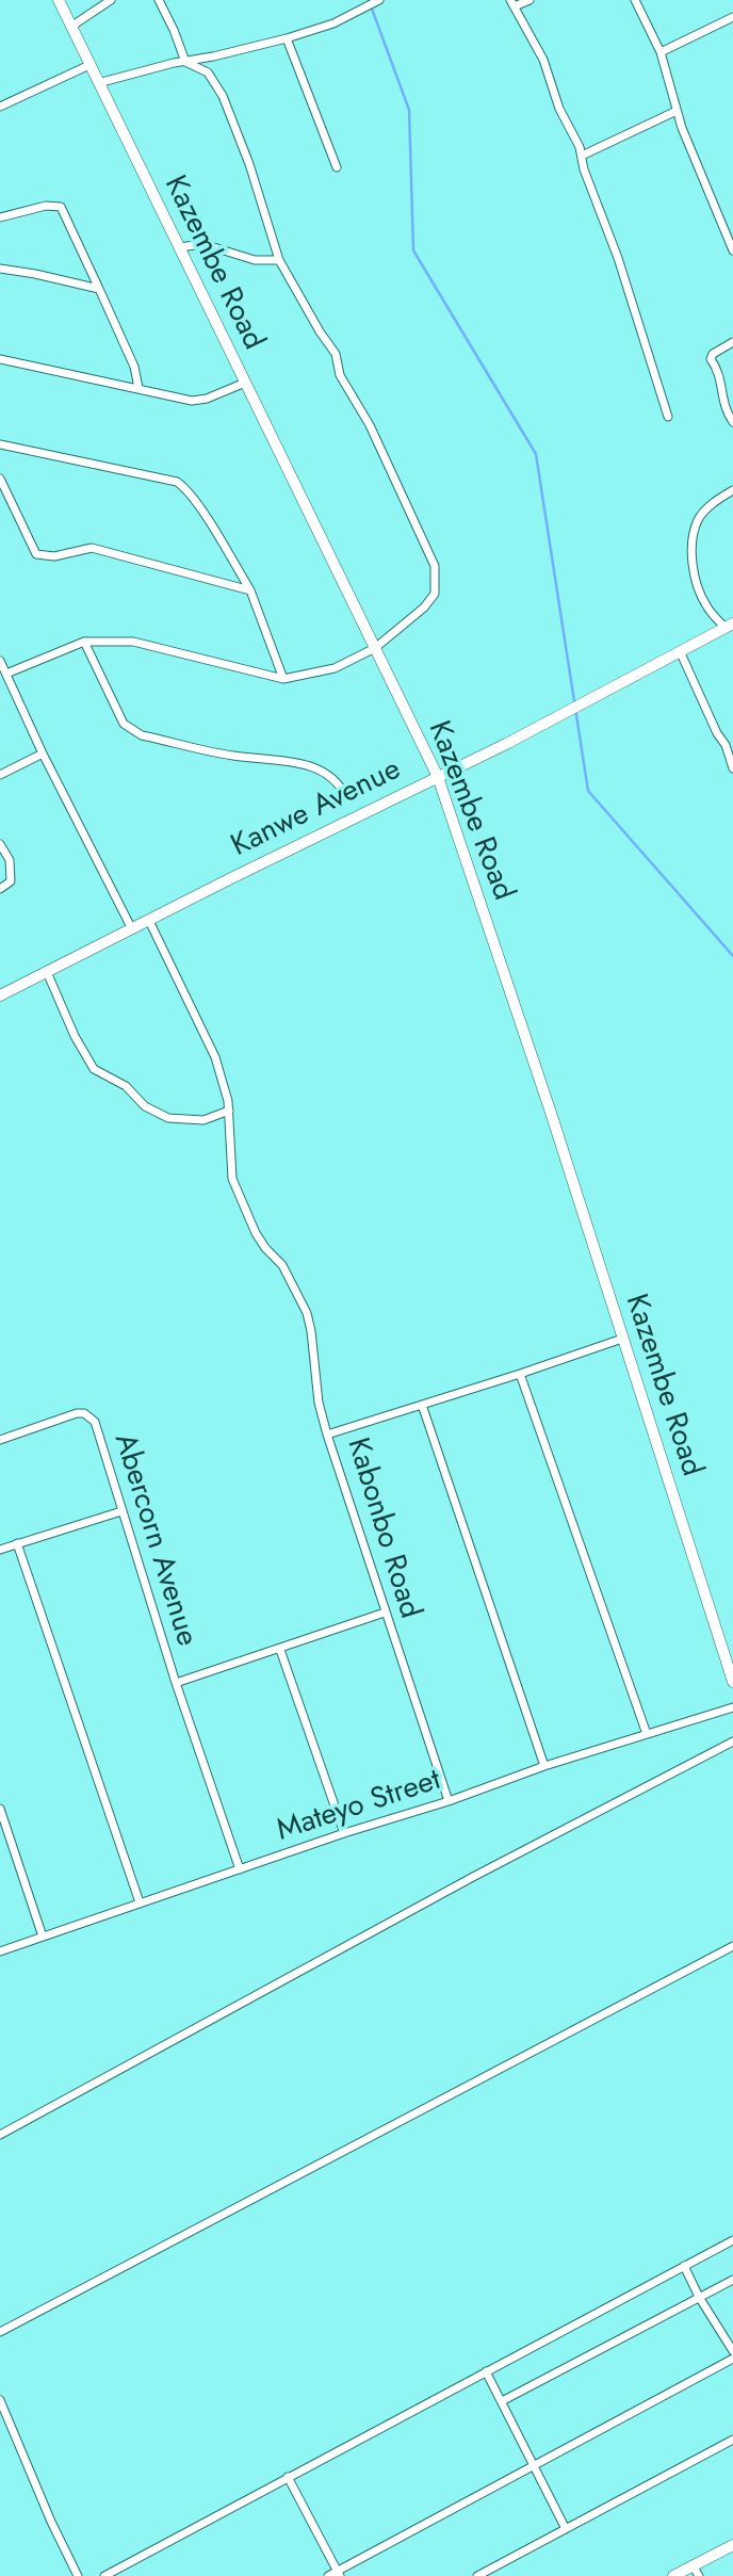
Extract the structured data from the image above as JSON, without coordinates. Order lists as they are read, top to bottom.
{
  "streets": {
    "main road": ["Kazembe Road", "Kanwe Avenue"],
    "street": ["Kabonbo Road", "Abercorn Avenue", "Mateyo Street"]
  },
  "crossings": [
    ["Kazembe Road", "Kanwe Avenue"],
    ["Kazembe Road", "Kabonbo Road"],
    ["Kabonbo Road", "Mateyo Street"],
    ["Abercorn Avenue", "Mateyo Street"]
  ]
}
